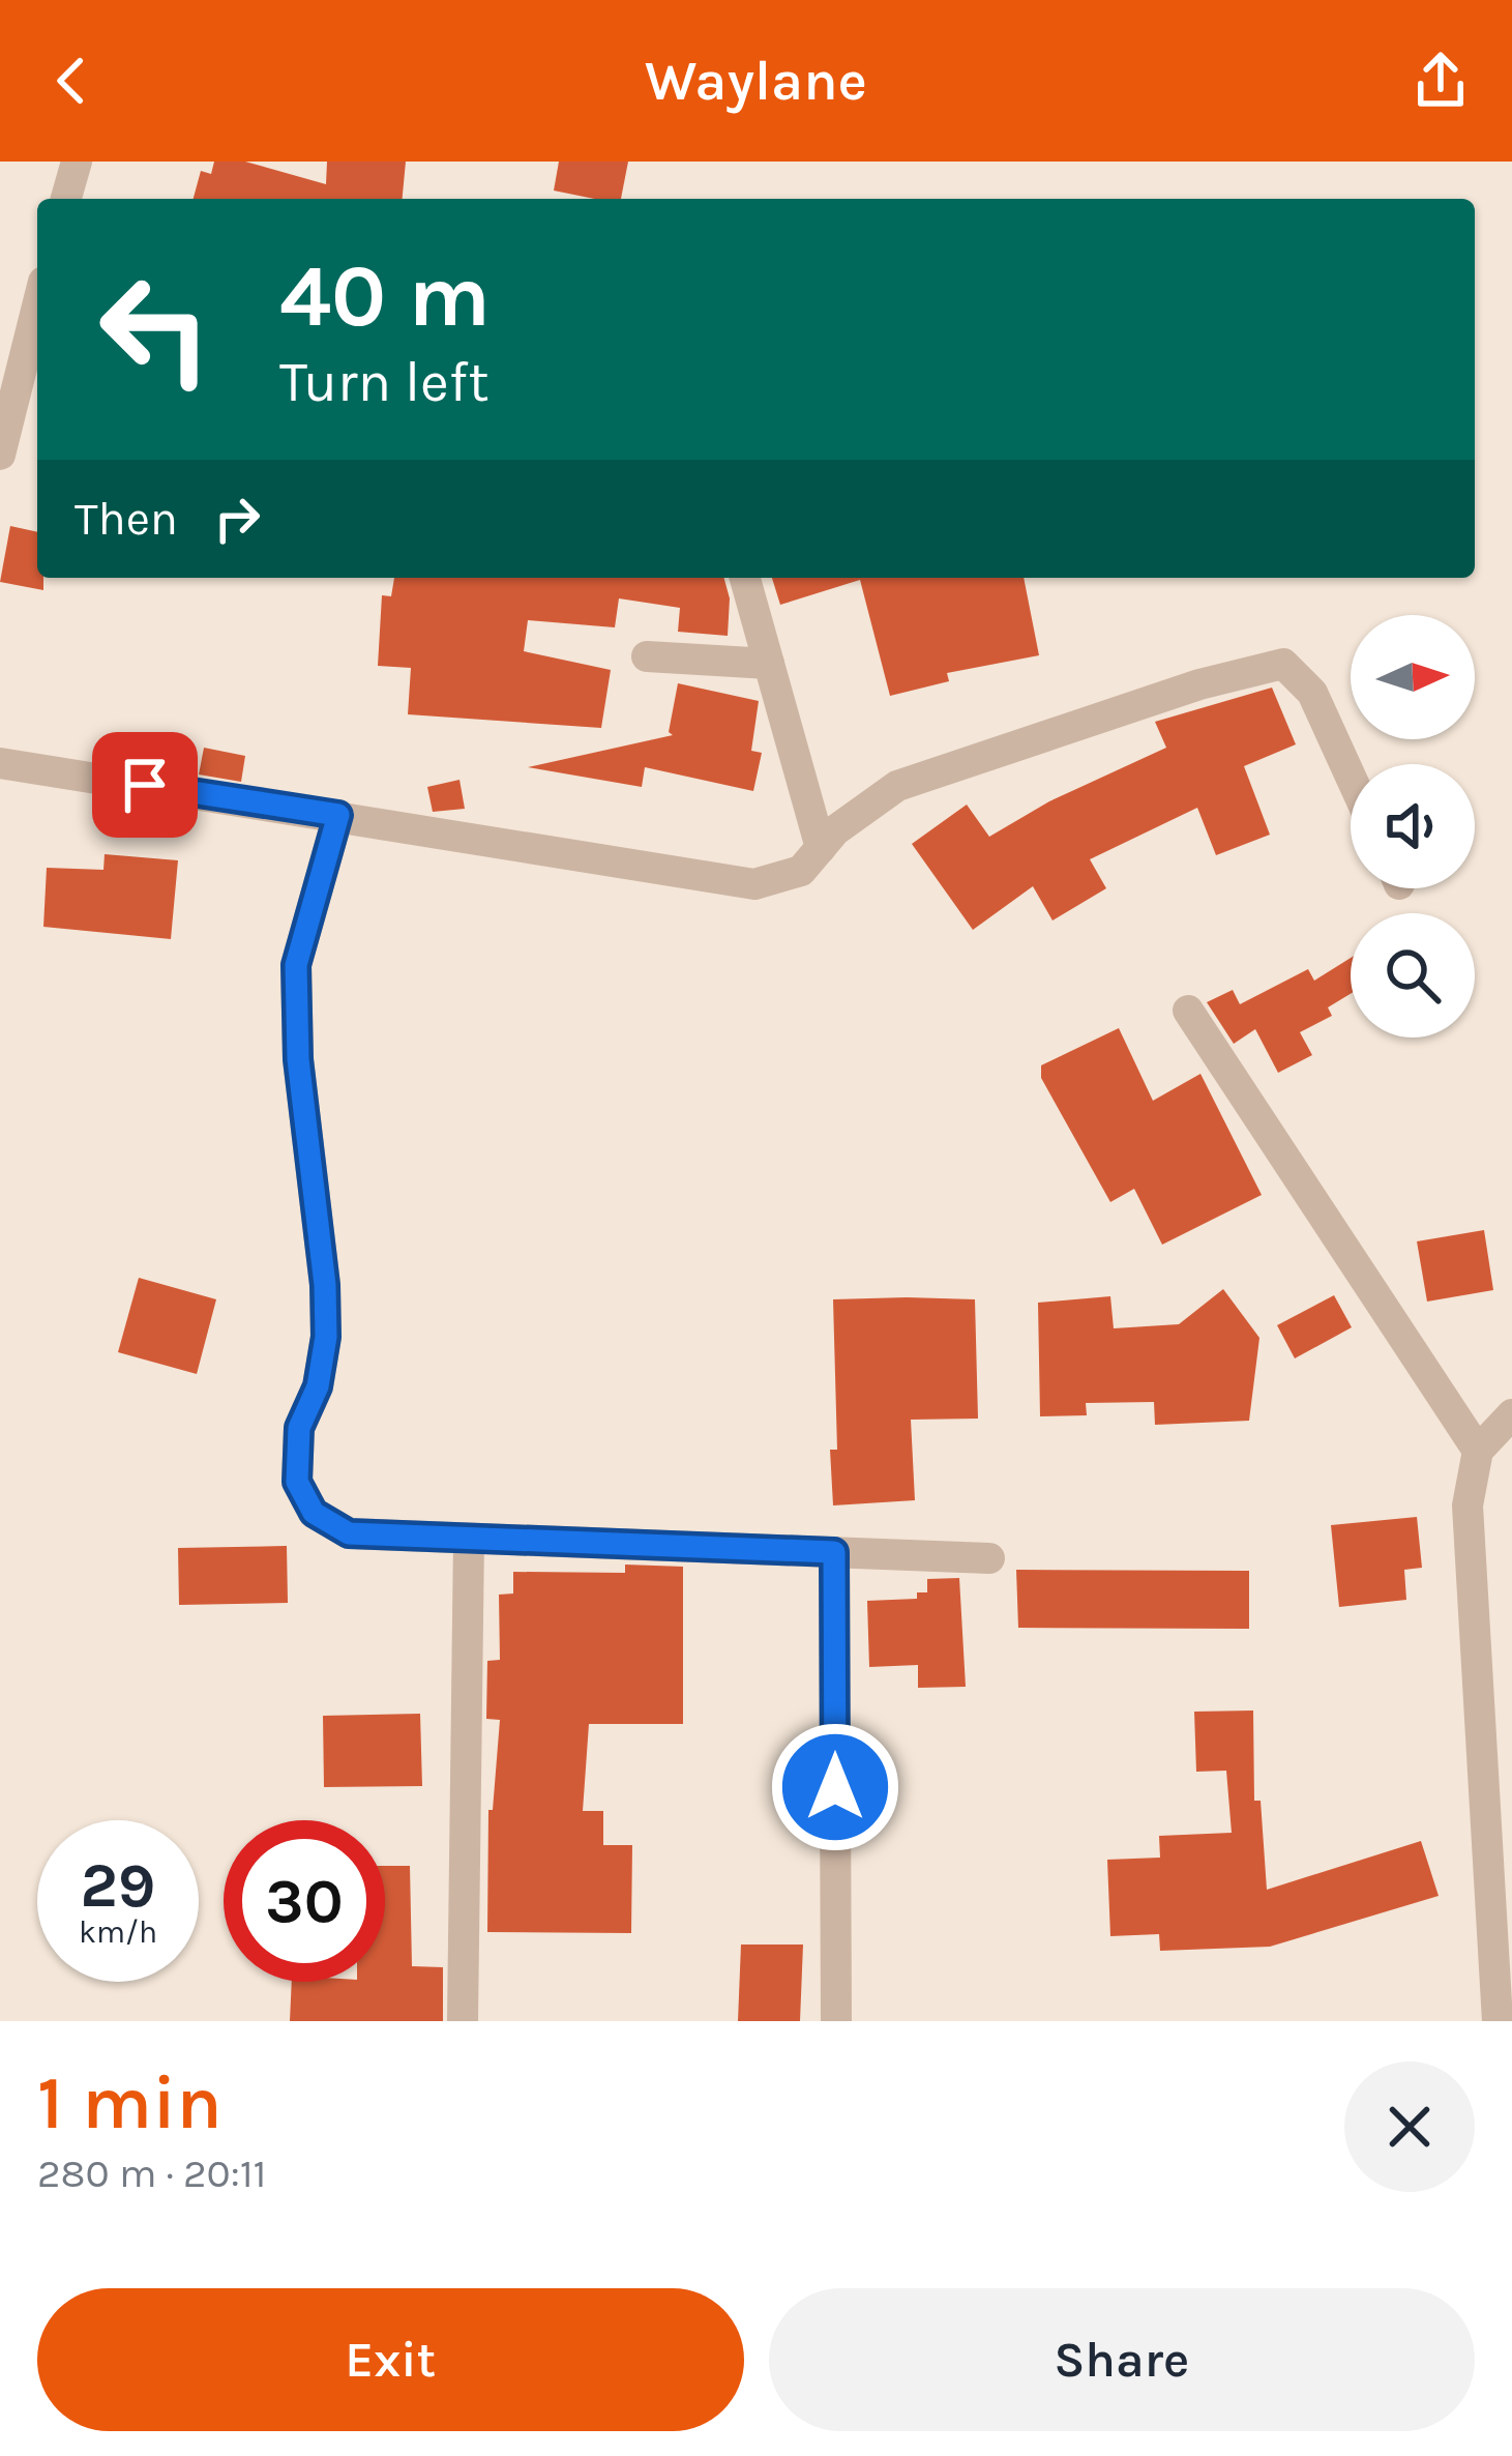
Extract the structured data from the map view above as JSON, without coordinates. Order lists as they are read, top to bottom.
{
  "north": "right",
  "page": {
    "header": "Waylane",
    "turn": ["40 m", "Turn left"],
    "then": "Then",
    "speed": "29 km/h",
    "limit": "30",
    "heading": ["1 min", "280 m · 20:11"],
    "buttons": ["Exit", "Share"]
  }
}
